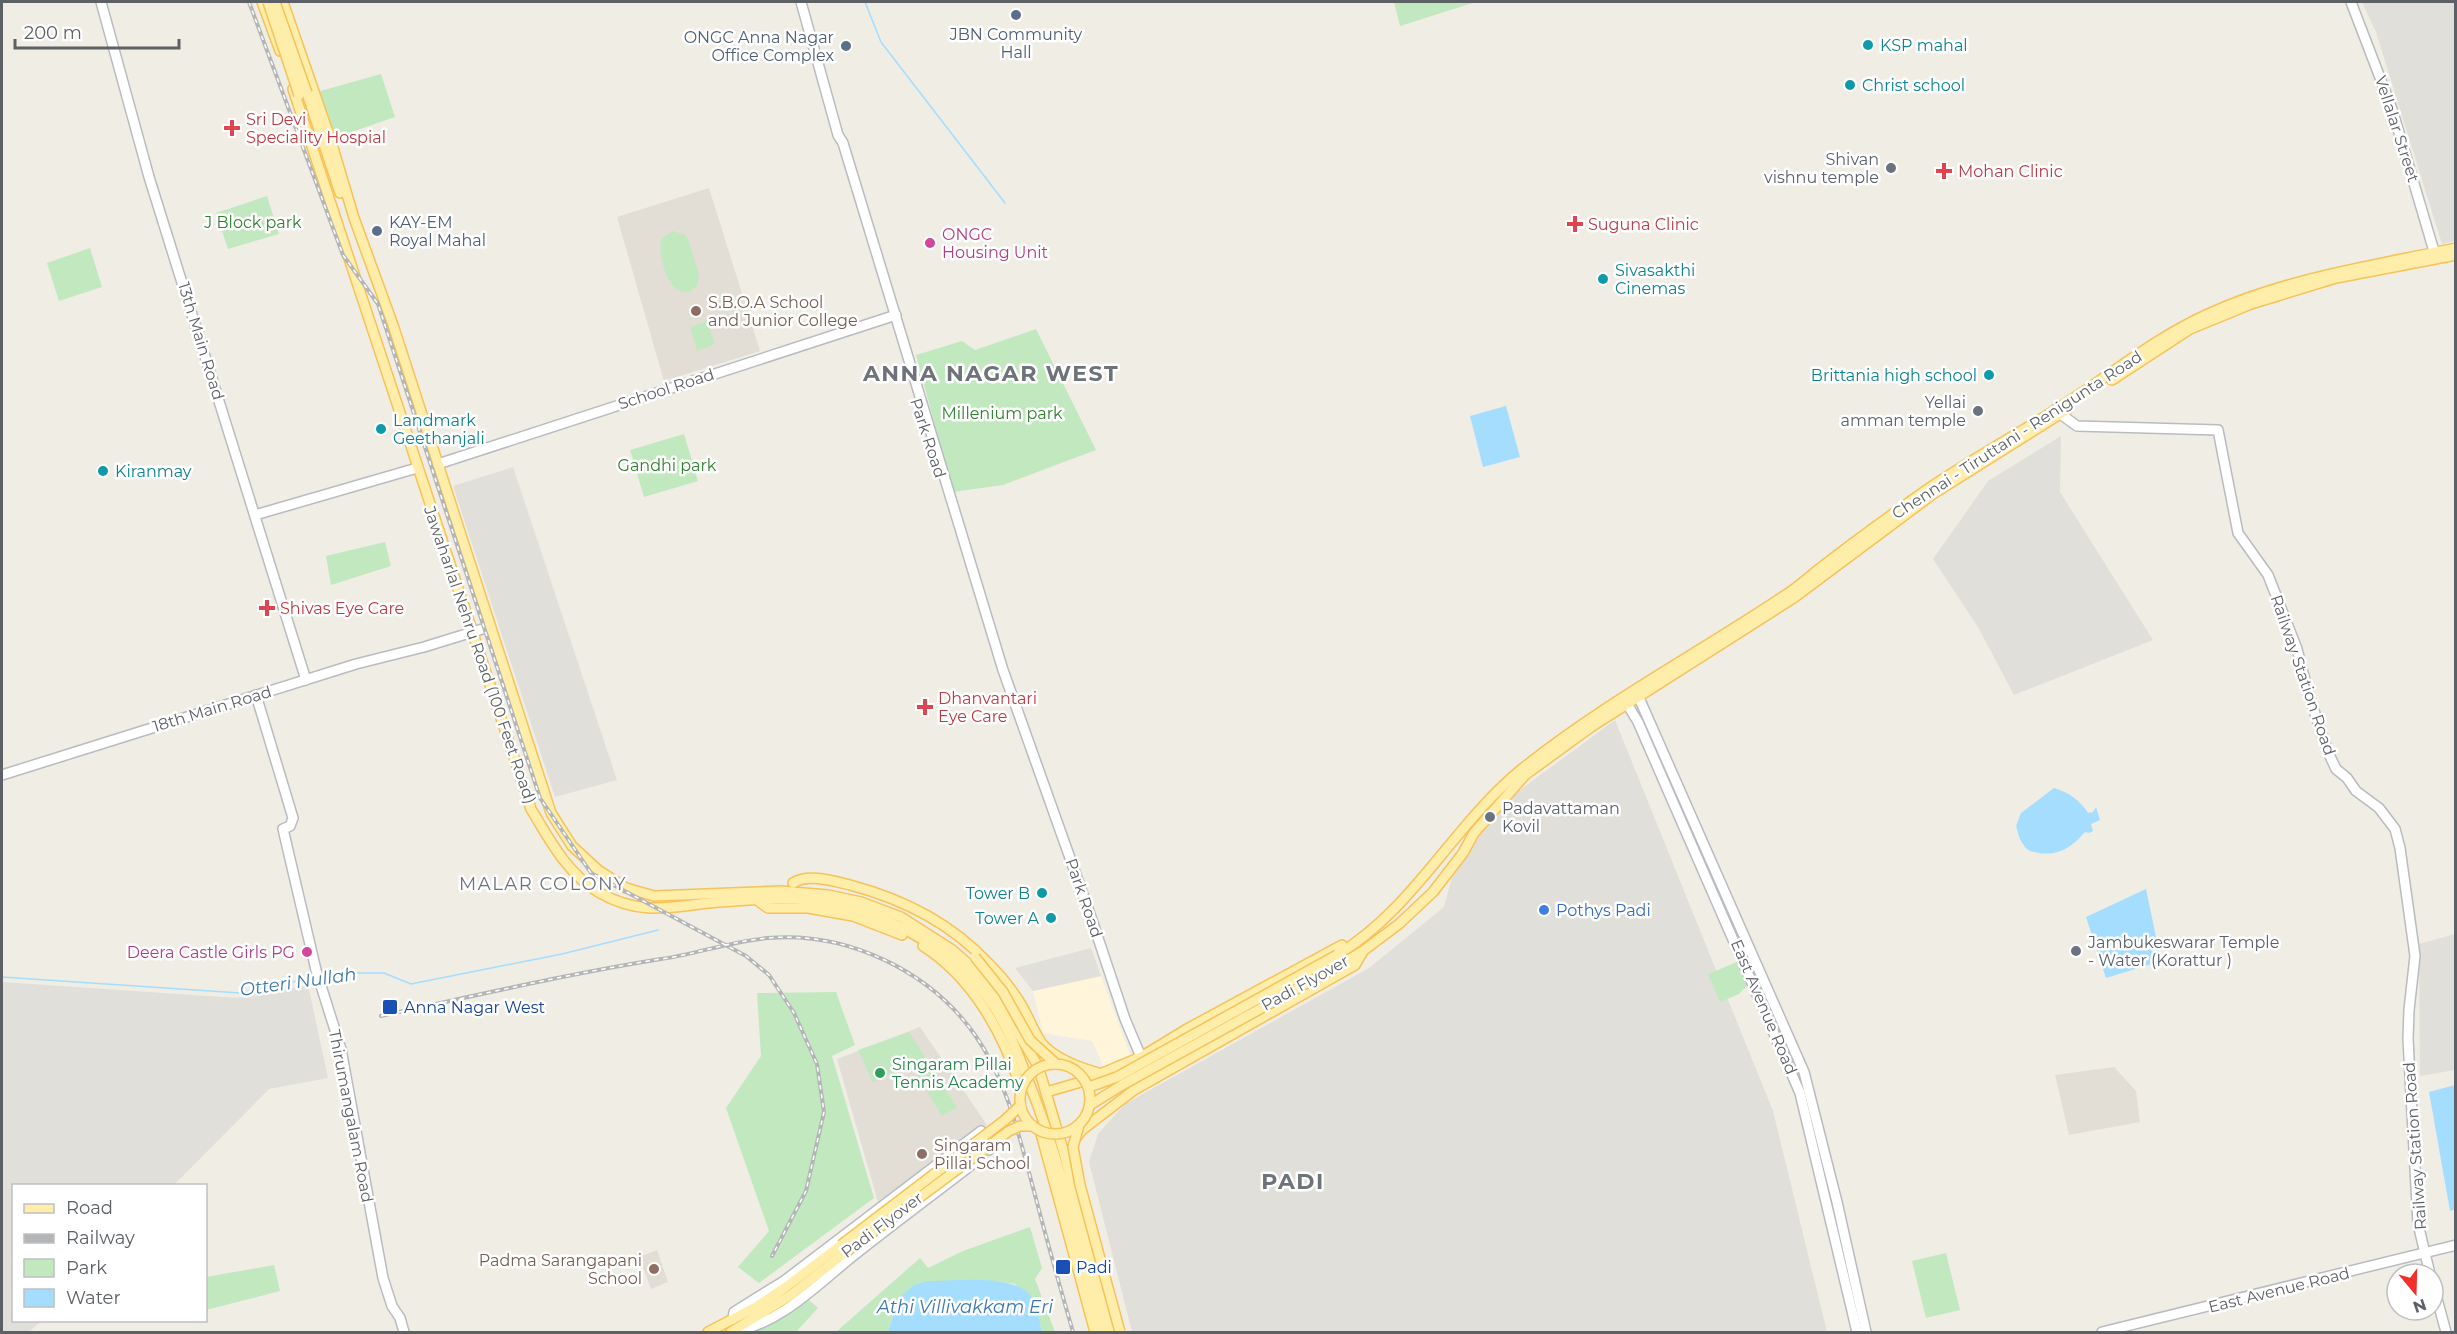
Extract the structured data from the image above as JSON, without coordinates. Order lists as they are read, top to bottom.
{
  "streets": {
    "main road": ["Chennai - Tiruttani - Renigunta Road", "Jawaharlal Nehru Road (100 Feet Road)", "Padi Flyover"],
    "street": [
      "Vellalar Street",
      "13th Main Road",
      "School Road",
      "Park Road",
      "Railway Station Road",
      "18th Main Road",
      "East Avenue Road",
      "Thirumangalam Road"
    ]
  },
  "crossings": [
    ["Vellalar Street", "Chennai - Tiruttani - Renigunta Road"],
    ["13th Main Road", "18th Main Road"],
    ["School Road", "Park Road"],
    ["School Road", "Jawaharlal Nehru Road (100 Feet Road)"],
    ["Chennai - Tiruttani - Renigunta Road", "Railway Station Road"],
    ["Chennai - Tiruttani - Renigunta Road", "Padi Flyover"],
    ["Chennai - Tiruttani - Renigunta Road", "East Avenue Road"],
    ["Jawaharlal Nehru Road (100 Feet Road)", "18th Main Road"],
    ["Railway Station Road", "East Avenue Road"],
    ["18th Main Road", "Thirumangalam Road"]
  ],
  "districts": ["ANNA NAGAR WEST", "MALAR COLONY", "PADI"],
  "water": ["Otteri Nullah", "Athi Villivakkam Eri"],
  "parks": ["J Block park", "Millenium park", "Gandhi park"],
  "places": {
    "other": [
      "JBN Community Hall",
      "KSP mahal",
      "ONGC Anna Nagar Office Complex",
      "Christ school",
      "Shivan vishnu temple",
      "KAY-EM Royal Mahal",
      "ONGC Housing Unit",
      "Sivasakthi Cinemas",
      "S.B.O.A School and Junior College",
      "Brittania high school",
      "Yellai amman temple",
      "Landmark Geethanjali",
      "Kiranmay",
      "Padavattaman Kovil",
      "Tower B",
      "Pothys Padi",
      "Tower A",
      "Jambukeswarar Temple - Water (Korattur )",
      "Deera Castle Girls PG",
      "Singaram Pillai Tennis Academy",
      "Singaram Pillai School",
      "Padma Sarangapani School"
    ],
    "health": [
      "Sri Devi Speciality Hospial",
      "Mohan Clinic",
      "Suguna Clinic",
      "Shivas Eye Care",
      "Dhanvantari Eye Care"
    ],
    "transit": ["Anna Nagar West", "Padi"]
  },
  "legend": [
    "Road",
    "Railway",
    "Park",
    "Water"
  ],
  "scale_bar": "200 m",
  "north": "bottom"
}
